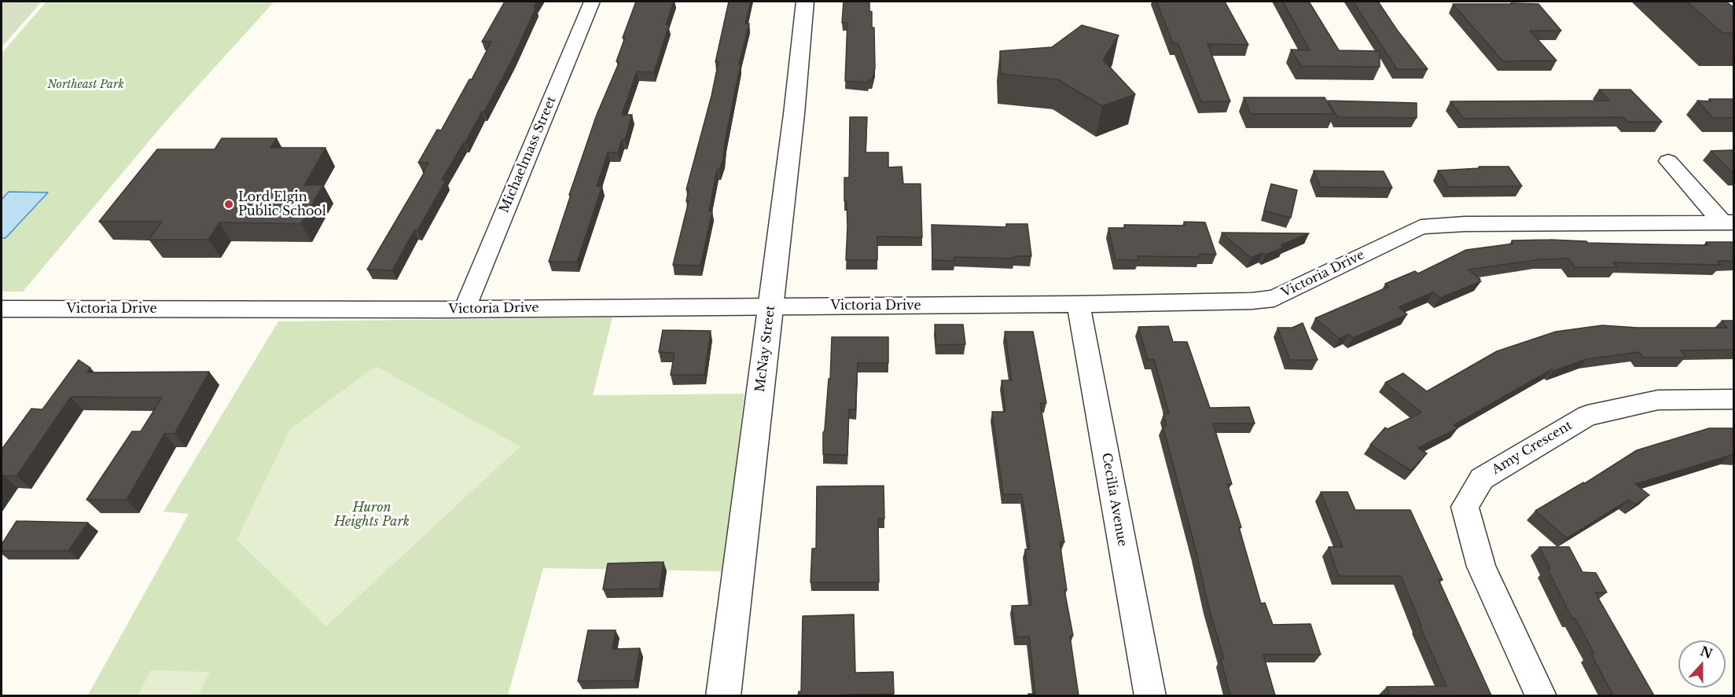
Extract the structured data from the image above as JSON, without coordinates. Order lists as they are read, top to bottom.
{
  "streets": {
    "street": [
      "Michaelmass Street",
      "Victoria Drive",
      "McNay Street",
      "Amy Crescent",
      "Cecilia Avenue"
    ]
  },
  "crossings": [
    ["Michaelmass Street", "Victoria Drive"],
    ["Victoria Drive", "McNay Street"],
    ["Victoria Drive", "Cecilia Avenue"]
  ],
  "parks": ["Northeast Park", "Huron Heights Park"],
  "places": ["Lord Elgin Public School"],
  "north": "top"
}
